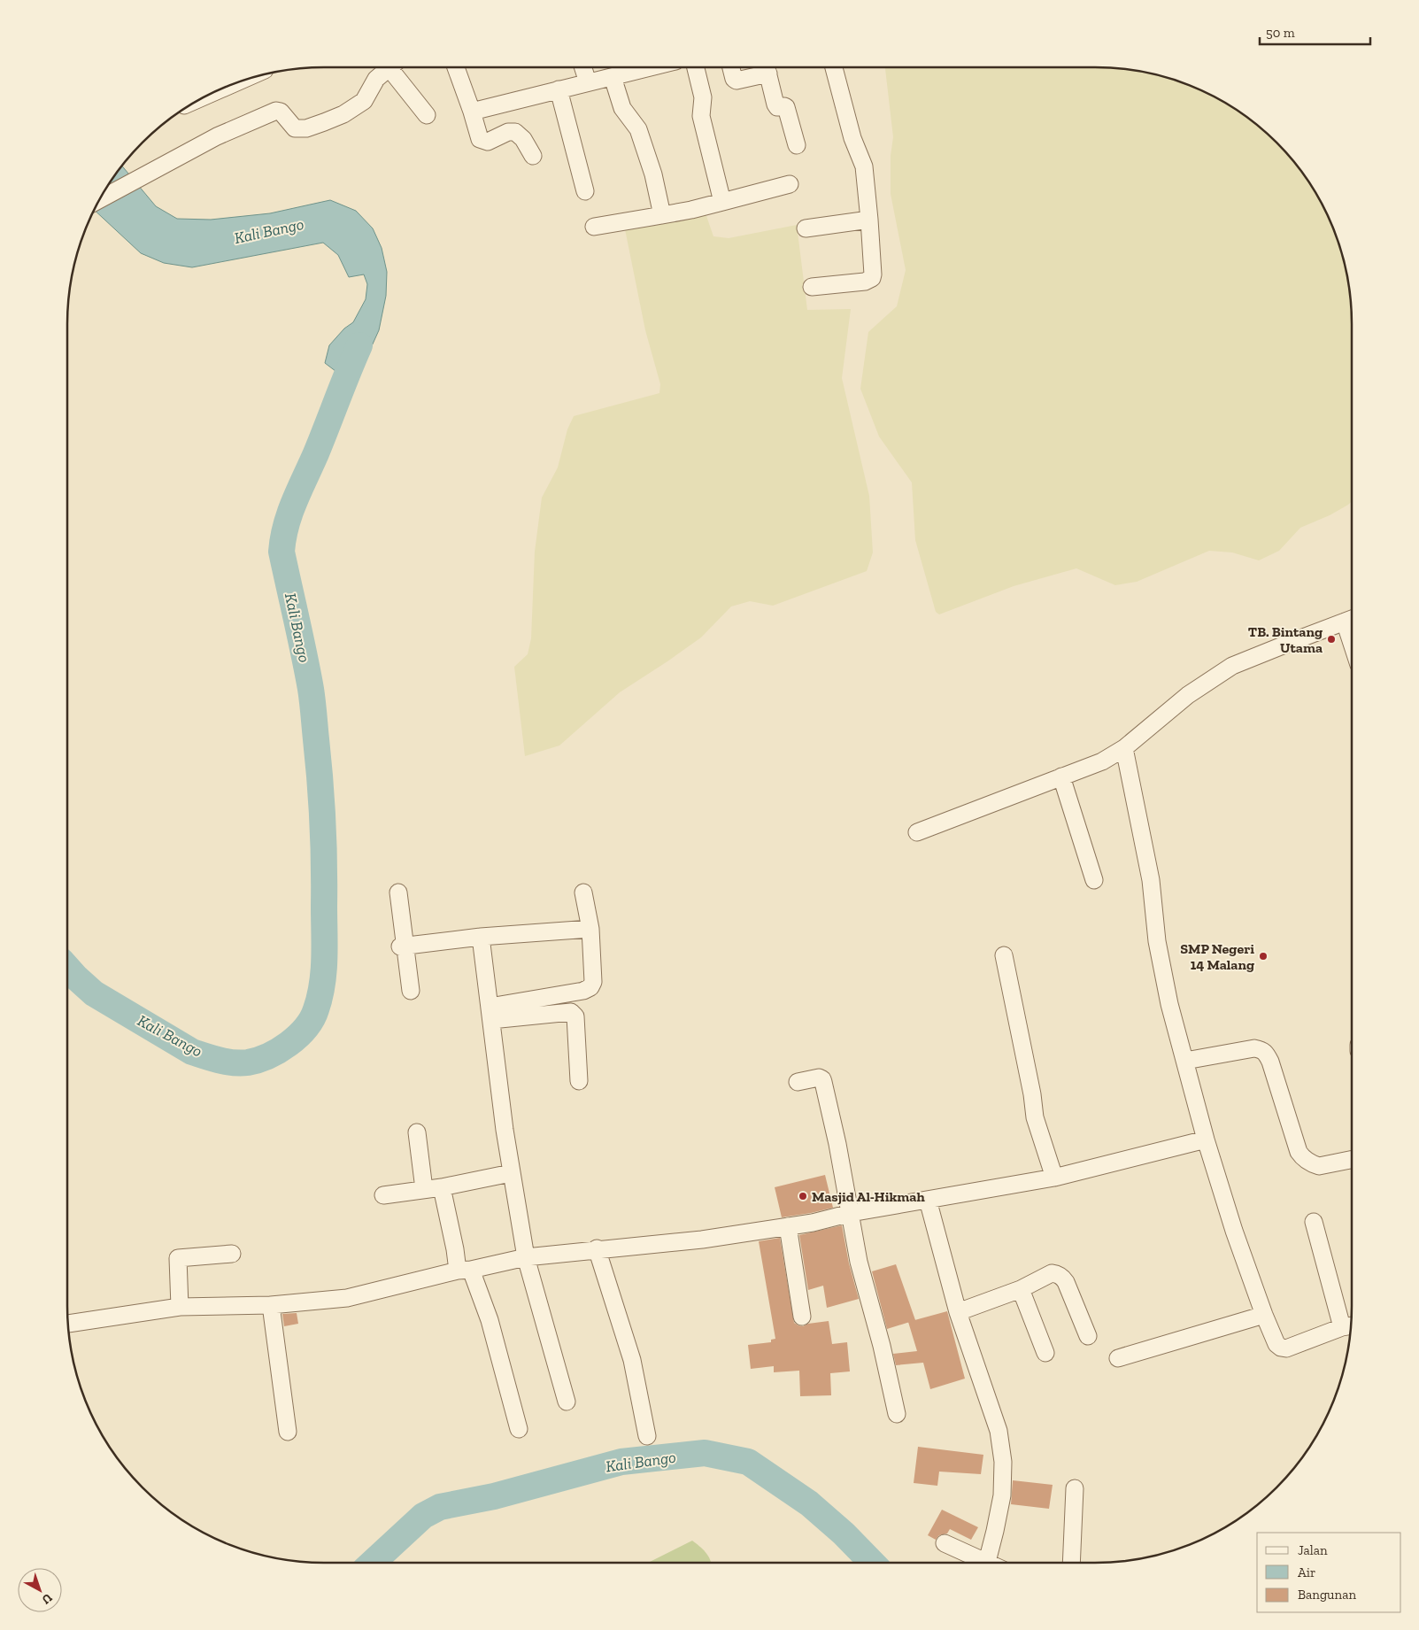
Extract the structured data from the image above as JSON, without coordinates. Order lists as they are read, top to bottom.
{
  "water": ["Kali Bango"],
  "places": ["TB. Bintang Utama", "SMP Negeri 14 Malang", "Masjid Al-Hikmah"],
  "legend": ["Jalan", "Air", "Bangunan"],
  "scale_bar": "50 m",
  "north": "bottom right"
}
